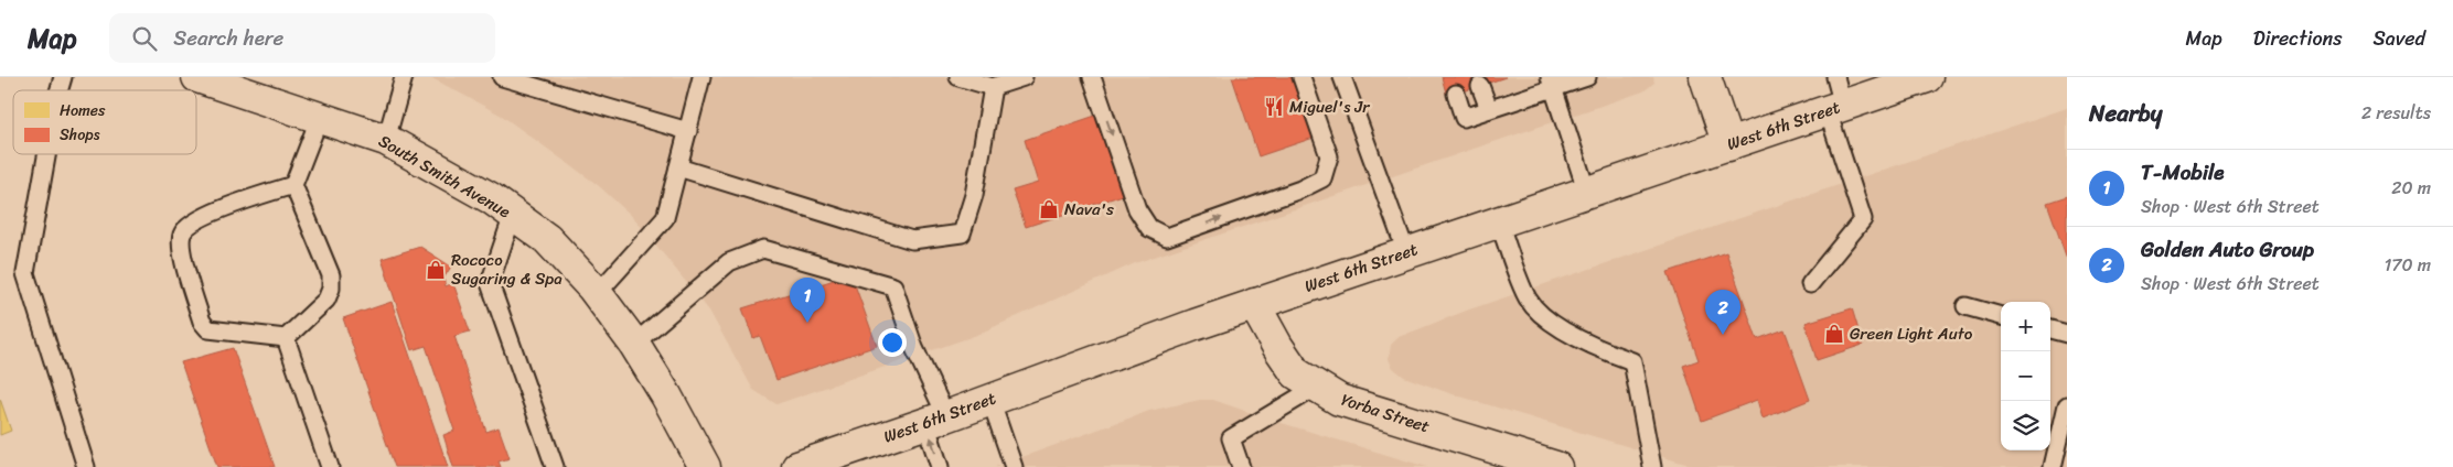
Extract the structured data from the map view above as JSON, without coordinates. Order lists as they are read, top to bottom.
{
  "streets": {
    "main road": ["West 6th Street", "South Smith Avenue", "Yorba Street"]
  },
  "crossings": [
    ["West 6th Street", "Yorba Street"]
  ],
  "places": {
    "restaurant": ["Miguel's Jr"],
    "shop": ["Nava's", "Rococo Sugaring & Spa", "Green Light Auto"]
  },
  "legend": ["Homes", "Shops"],
  "page": {
    "header": "Map",
    "search": "Search here",
    "nav": ["Map", "Directions", "Saved"],
    "heading": ["Nearby", "2 results"],
    "list": [
      {
        "mark": "1",
        "name": "T-Mobile",
        "note": "Shop · West 6th Street",
        "value": "20 m"
      },
      {
        "mark": "2",
        "name": "Golden Auto Group",
        "note": "Shop · West 6th Street",
        "value": "170 m"
      }
    ],
    "pins": ["1", "2"],
    "map_buttons": ["+", "−"]
  }
}
